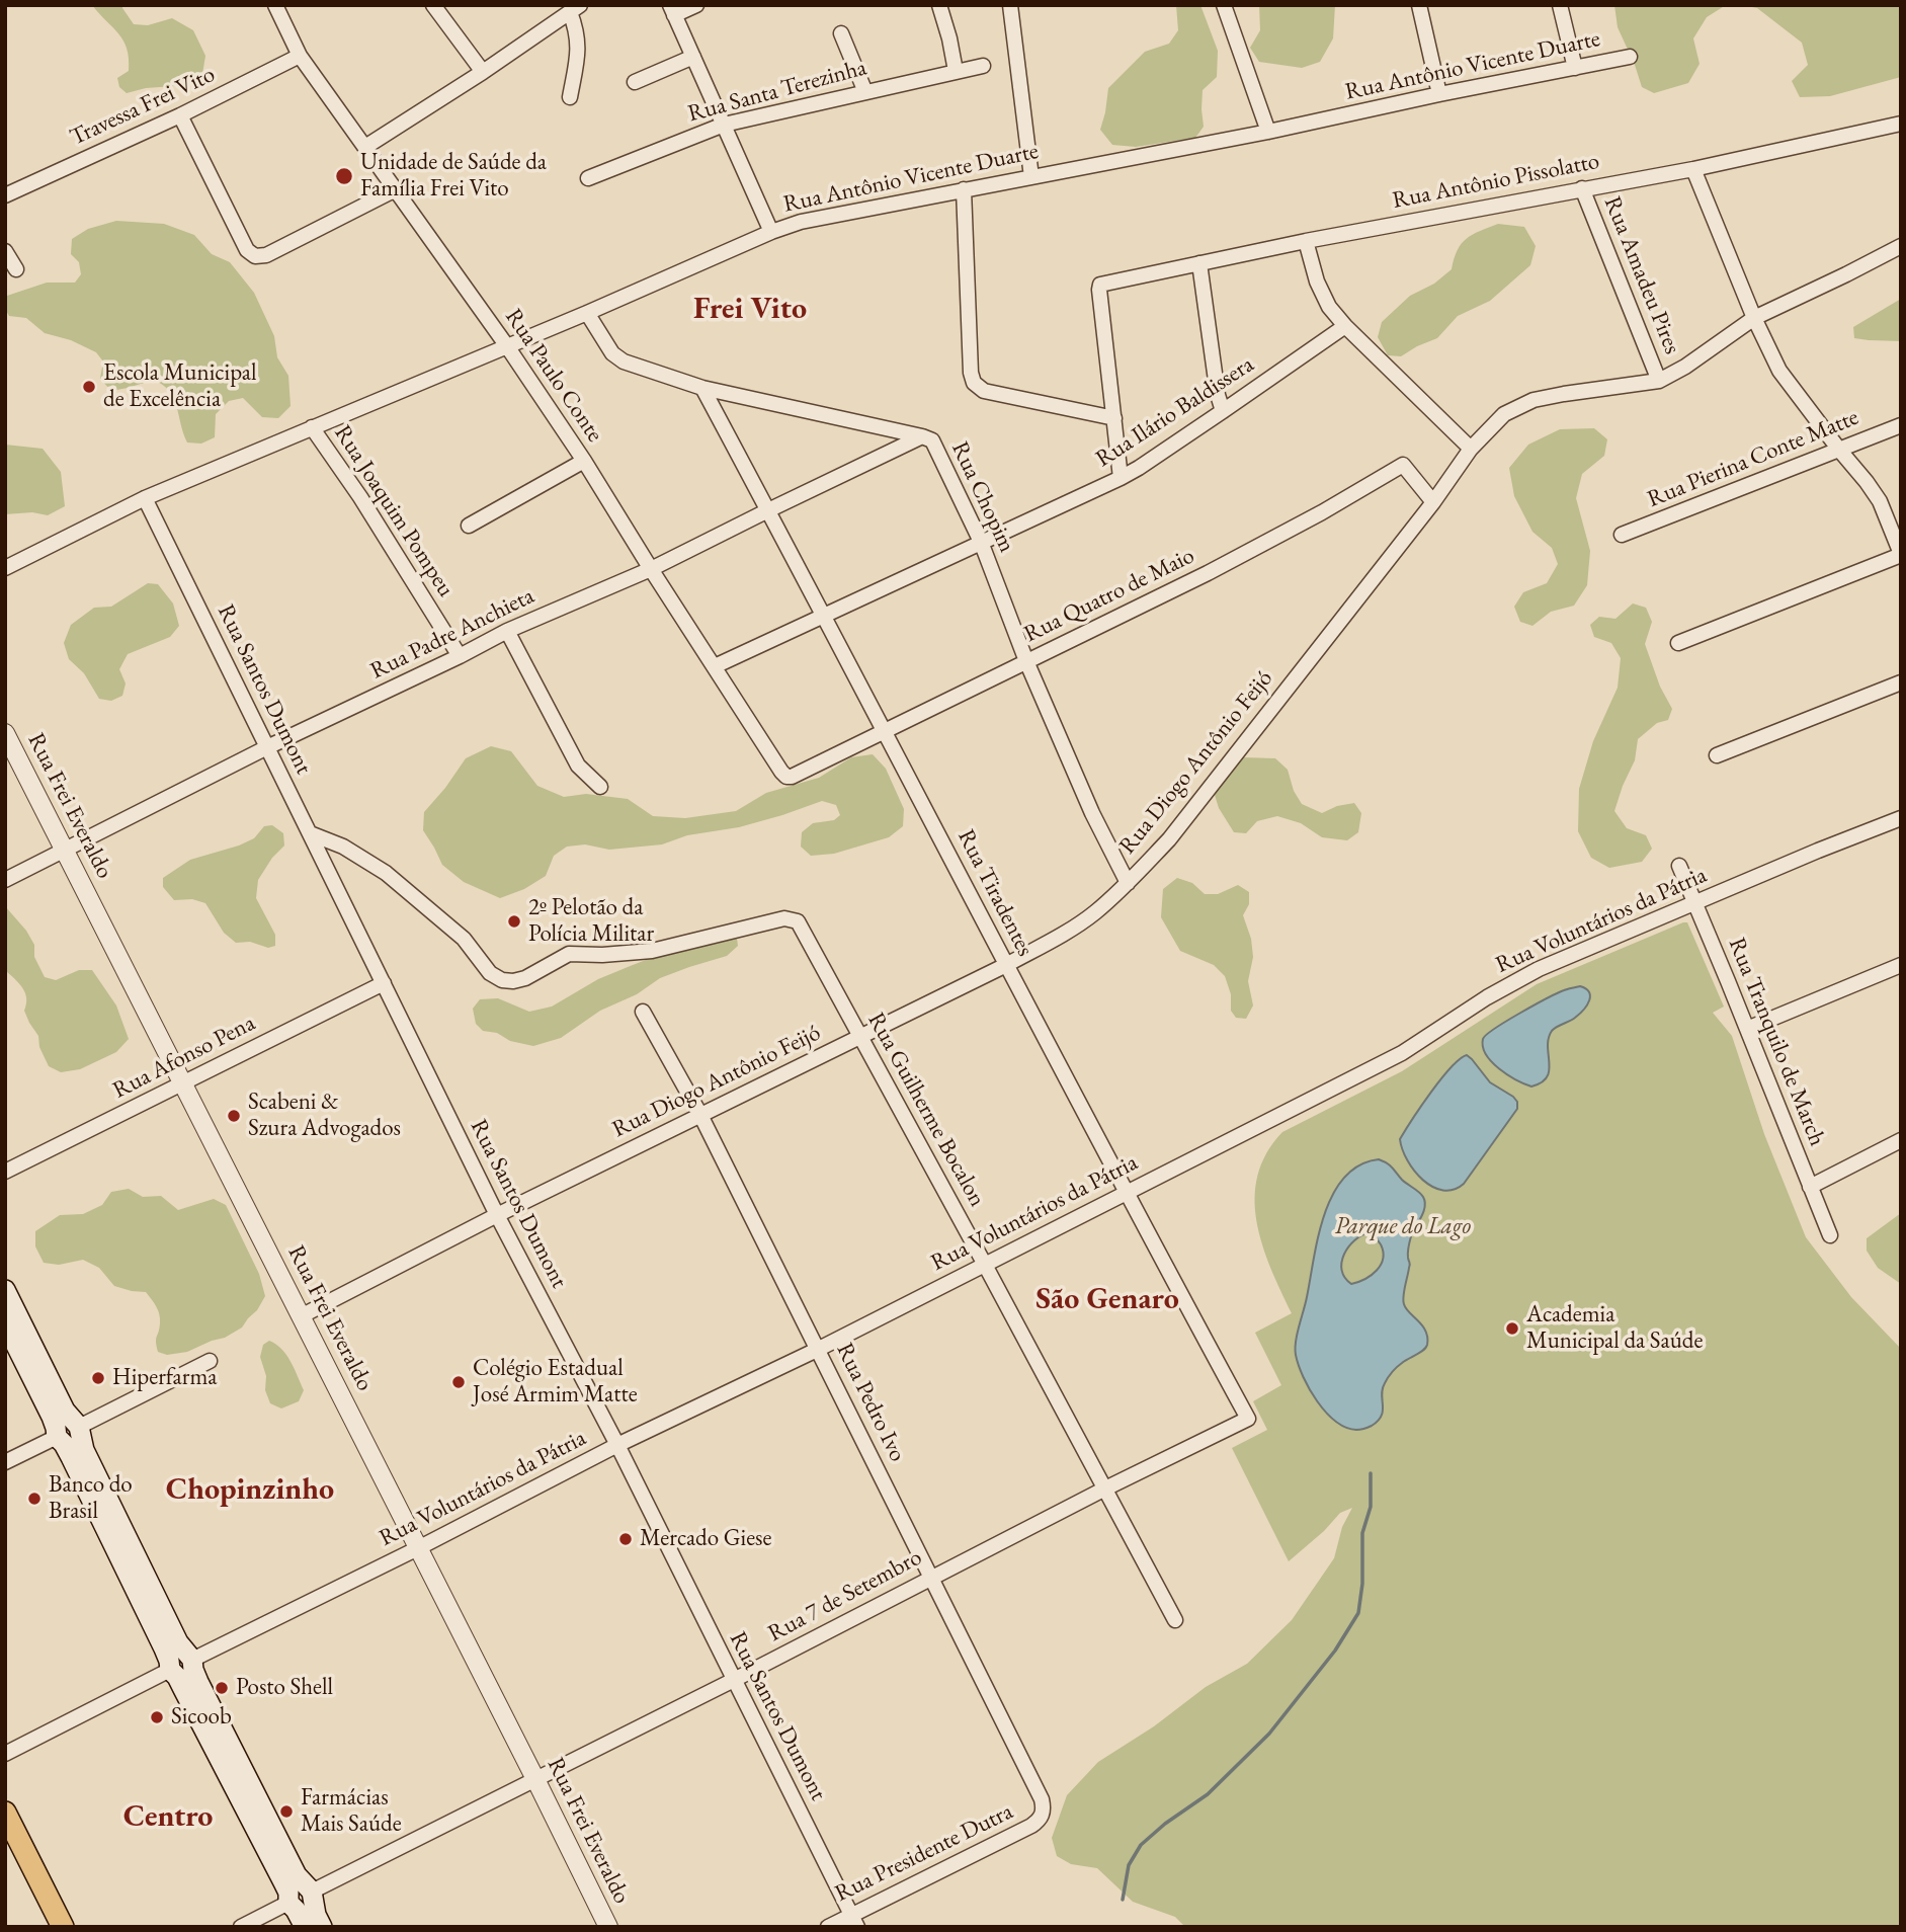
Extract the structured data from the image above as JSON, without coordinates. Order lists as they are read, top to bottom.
{
  "streets": {
    "street": [
      "Rua Antônio Vicente Duarte",
      "Rua Santa Terezinha",
      "Travessa Frei Vito",
      "Rua Antônio Pissolatto",
      "Rua Amadeu Pires",
      "Rua Paulo Conte",
      "Rua Ilário Baldissera",
      "Rua Pierina Conte Matte",
      "Rua Chopim",
      "Rua Joaquim Pompeu",
      "Rua Quatro de Maio",
      "Rua Padre Anchieta",
      "Rua Santos Dumont",
      "Rua Diogo Antônio Feijó",
      "Rua Frei Everaldo",
      "Rua Tiradentes",
      "Rua Voluntários da Pátria",
      "Rua Tranquilo de March",
      "Rua Afonso Pena",
      "Rua Guilherme Bocalon",
      "Rua Pedro Ivo",
      "Rua 7 de Setembro",
      "Rua Presidente Dutra"
    ]
  },
  "crossings": [
    ["Rua Antônio Vicente Duarte", "Rua Paulo Conte"],
    ["Rua Antônio Vicente Duarte", "Rua Chopim"],
    ["Rua Antônio Vicente Duarte", "Rua Joaquim Pompeu"],
    ["Rua Antônio Vicente Duarte", "Rua Santos Dumont"],
    ["Travessa Frei Vito", "Rua Paulo Conte"],
    ["Rua Antônio Pissolatto", "Rua Amadeu Pires"],
    ["Rua Amadeu Pires", "Rua Diogo Antônio Feijó"],
    ["Rua Paulo Conte", "Rua Ilário Baldissera"],
    ["Rua Paulo Conte", "Rua Quatro de Maio"],
    ["Rua Paulo Conte", "Rua Padre Anchieta"],
    ["Rua Ilário Baldissera", "Rua Chopim"],
    ["Rua Ilário Baldissera", "Rua Tiradentes"],
    ["Rua Chopim", "Rua Quatro de Maio"],
    ["Rua Chopim", "Rua Padre Anchieta"],
    ["Rua Chopim", "Rua Diogo Antônio Feijó"],
    ["Rua Chopim", "Rua Tiradentes"],
    ["Rua Joaquim Pompeu", "Rua Padre Anchieta"],
    ["Rua Quatro de Maio", "Rua Diogo Antônio Feijó"],
    ["Rua Quatro de Maio", "Rua Tiradentes"],
    ["Rua Padre Anchieta", "Rua Santos Dumont"],
    ["Rua Padre Anchieta", "Rua Frei Everaldo"],
    ["Rua Padre Anchieta", "Rua Tiradentes"],
    ["Rua Santos Dumont", "Rua Diogo Antônio Feijó"],
    ["Rua Santos Dumont", "Rua Voluntários da Pátria"],
    ["Rua Santos Dumont", "Rua Afonso Pena"],
    ["Rua Santos Dumont", "Rua Guilherme Bocalon"],
    ["Rua Santos Dumont", "Rua 7 de Setembro"],
    ["Rua Santos Dumont", "Rua Presidente Dutra"],
    ["Rua Diogo Antônio Feijó", "Rua Frei Everaldo"],
    ["Rua Diogo Antônio Feijó", "Rua Tiradentes"],
    ["Rua Diogo Antônio Feijó", "Rua Guilherme Bocalon"],
    ["Rua Diogo Antônio Feijó", "Rua Pedro Ivo"],
    ["Rua Frei Everaldo", "Rua Voluntários da Pátria"],
    ["Rua Frei Everaldo", "Rua Afonso Pena"],
    ["Rua Frei Everaldo", "Rua 7 de Setembro"],
    ["Rua Tiradentes", "Rua Voluntários da Pátria"],
    ["Rua Tiradentes", "Rua 7 de Setembro"],
    ["Rua Voluntários da Pátria", "Rua Tranquilo de March"],
    ["Rua Voluntários da Pátria", "Rua Guilherme Bocalon"],
    ["Rua Voluntários da Pátria", "Rua Pedro Ivo"],
    ["Rua Guilherme Bocalon", "Rua 7 de Setembro"],
    ["Rua Pedro Ivo", "Rua 7 de Setembro"],
    ["Rua Pedro Ivo", "Rua Presidente Dutra"]
  ],
  "districts": [
    "Frei Vito",
    "São Genaro",
    "Chopinzinho",
    "Centro"
  ],
  "parks": ["Parque do Lago"],
  "places": [
    "Unidade de Saúde da Família Frei Vito",
    "Escola Municipal de Excelência",
    "2º Pelotão da Polícia Militar",
    "Scabeni & Szura Advogados",
    "Academia Municipal da Saúde",
    "Hiperfarma",
    "Colégio Estadual José Armim Matte",
    "Banco do Brasil",
    "Mercado Giese",
    "Posto Shell",
    "Sicoob",
    "Farmácias Mais Saúde"
  ]
}
